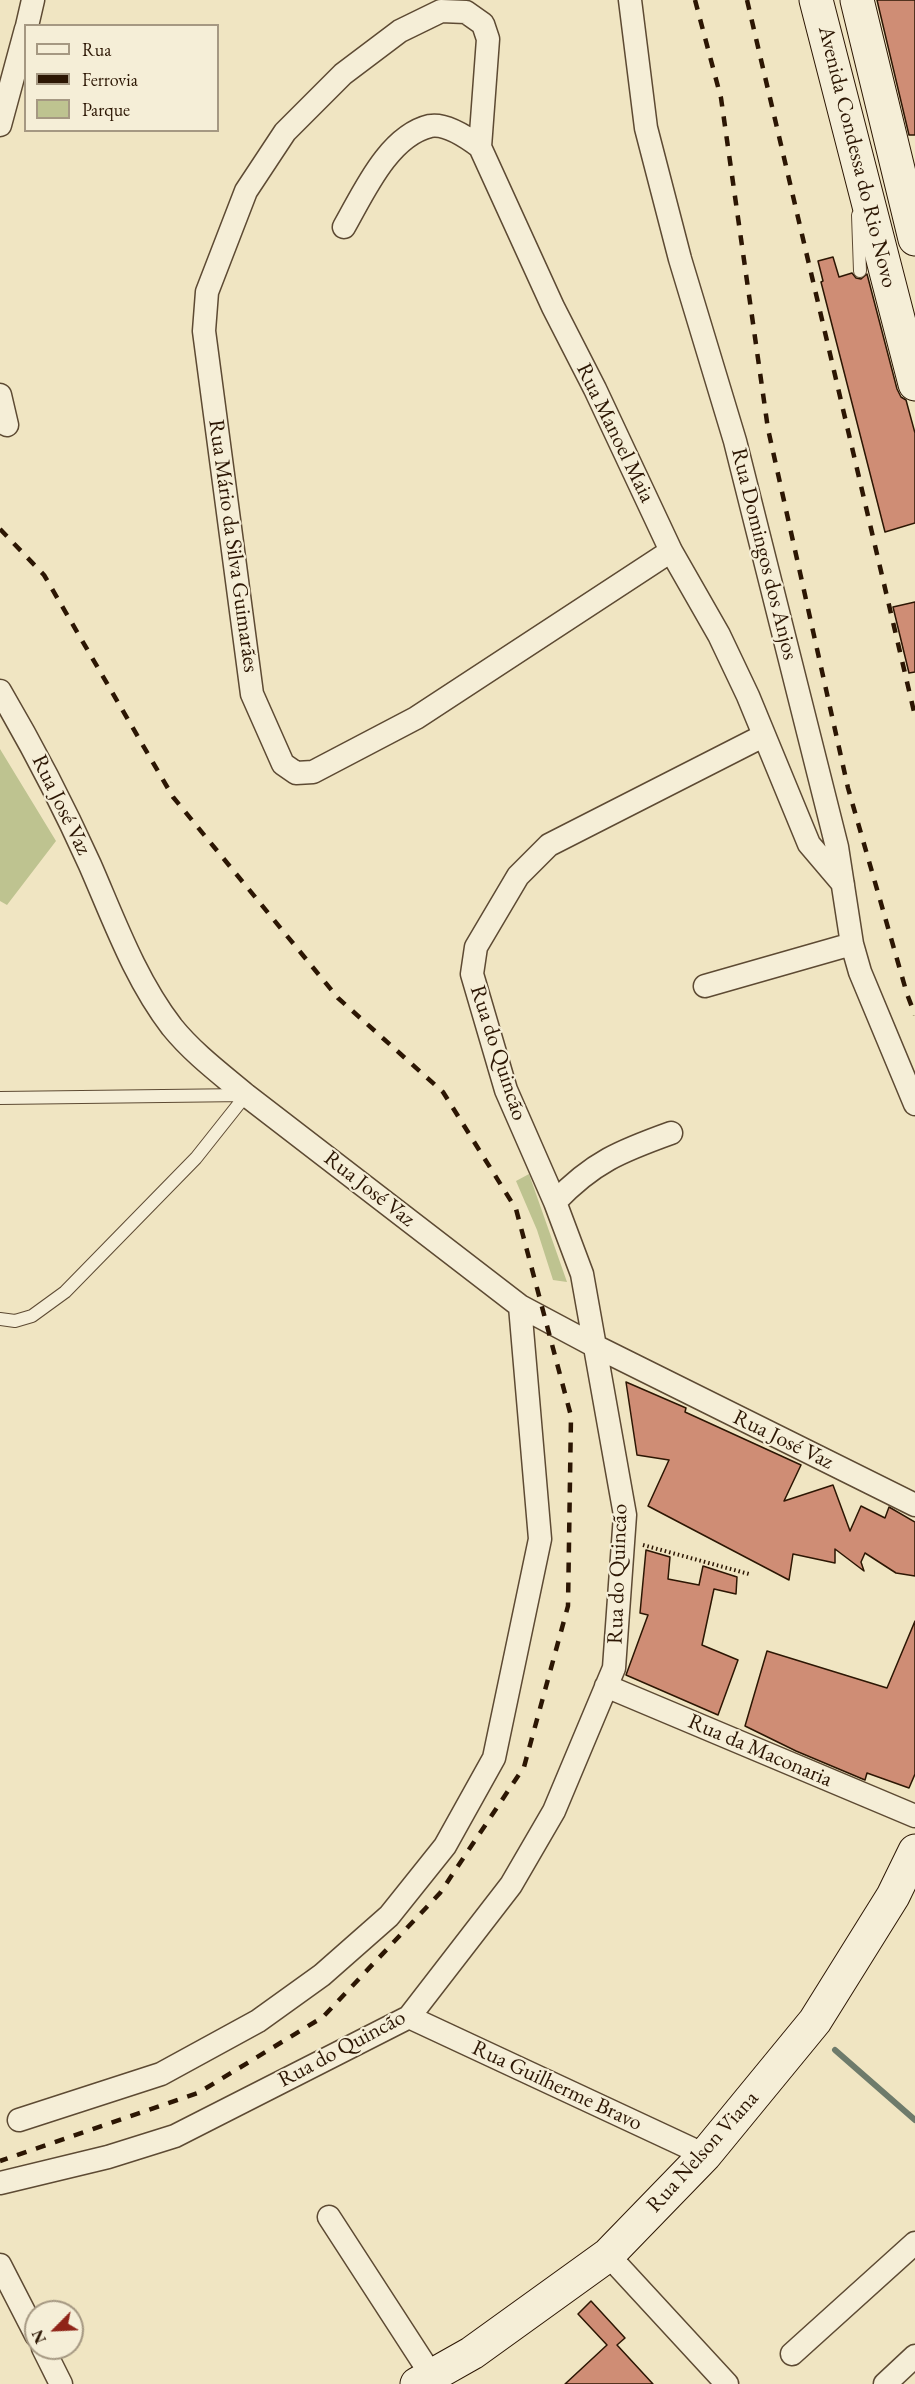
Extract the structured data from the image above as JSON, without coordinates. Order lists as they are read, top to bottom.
{
  "streets": {
    "main road": ["Avenida Condessa do Rio Novo", "Rua Nelson Viana"],
    "street": [
      "Rua Manoel Maia",
      "Rua Mário da Silva Guimarães",
      "Rua Domingos dos Anjos",
      "Rua José Vaz",
      "Rua do Quincão",
      "Rua da Maconaria",
      "Rua Guilherme Bravo"
    ]
  },
  "crossings": [
    ["Rua Manoel Maia", "Rua Mário da Silva Guimarães"],
    ["Rua Manoel Maia", "Rua Domingos dos Anjos"],
    ["Rua Manoel Maia", "Rua do Quincão"],
    ["Rua José Vaz", "Rua do Quincão"],
    ["Rua do Quincão", "Rua da Maconaria"],
    ["Rua do Quincão", "Rua Guilherme Bravo"],
    ["Rua Guilherme Bravo", "Rua Nelson Viana"]
  ],
  "legend": ["Rua", "Ferrovia", "Parque"],
  "north": "bottom left"
}
